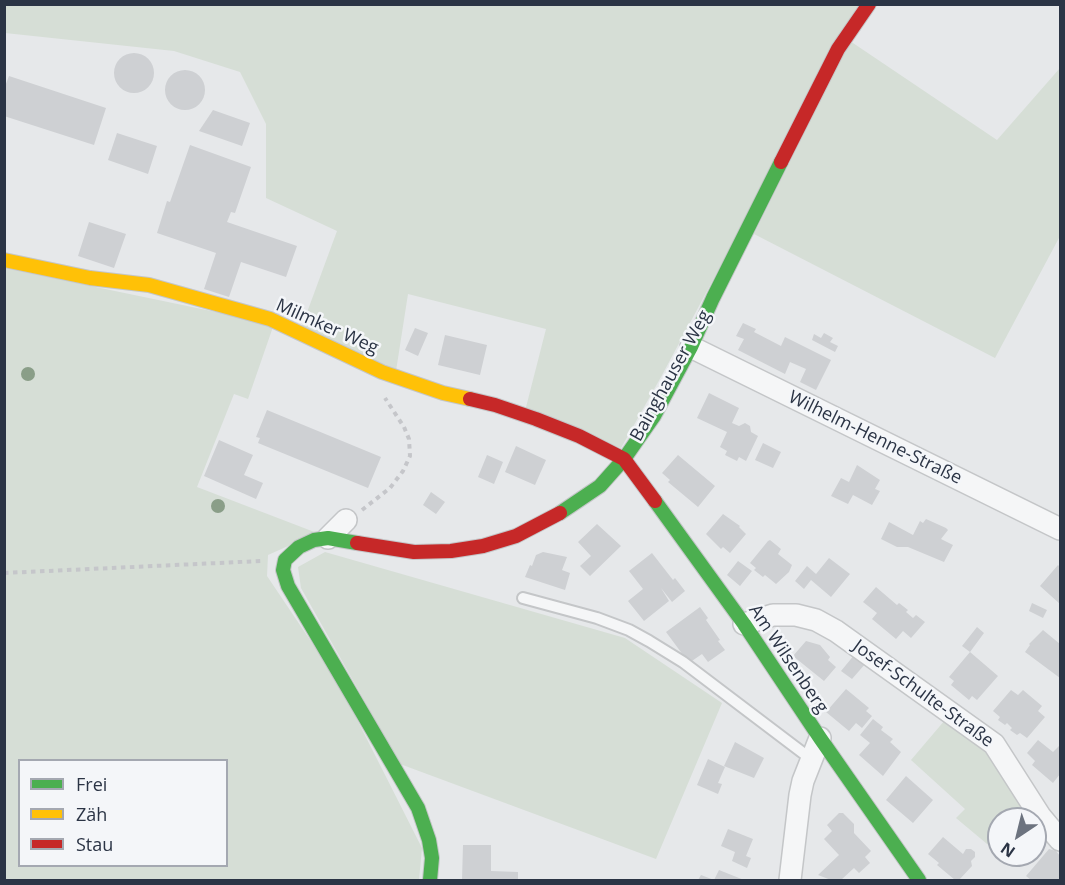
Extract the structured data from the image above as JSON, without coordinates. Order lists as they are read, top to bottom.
{
  "streets": {
    "street": [
      "Milmker Weg",
      "Bainghauser Weg",
      "Wilhelm-Henne-Straße",
      "Am Wilsenberg",
      "Josef-Schulte-Straße"
    ]
  },
  "crossings": [
    ["Milmker Weg", "Bainghauser Weg"],
    ["Milmker Weg", "Am Wilsenberg"],
    ["Bainghauser Weg", "Wilhelm-Henne-Straße"],
    ["Bainghauser Weg", "Am Wilsenberg"],
    ["Am Wilsenberg", "Josef-Schulte-Straße"]
  ],
  "legend": ["Frei", "Zäh", "Stau"],
  "north": "bottom left"
}
